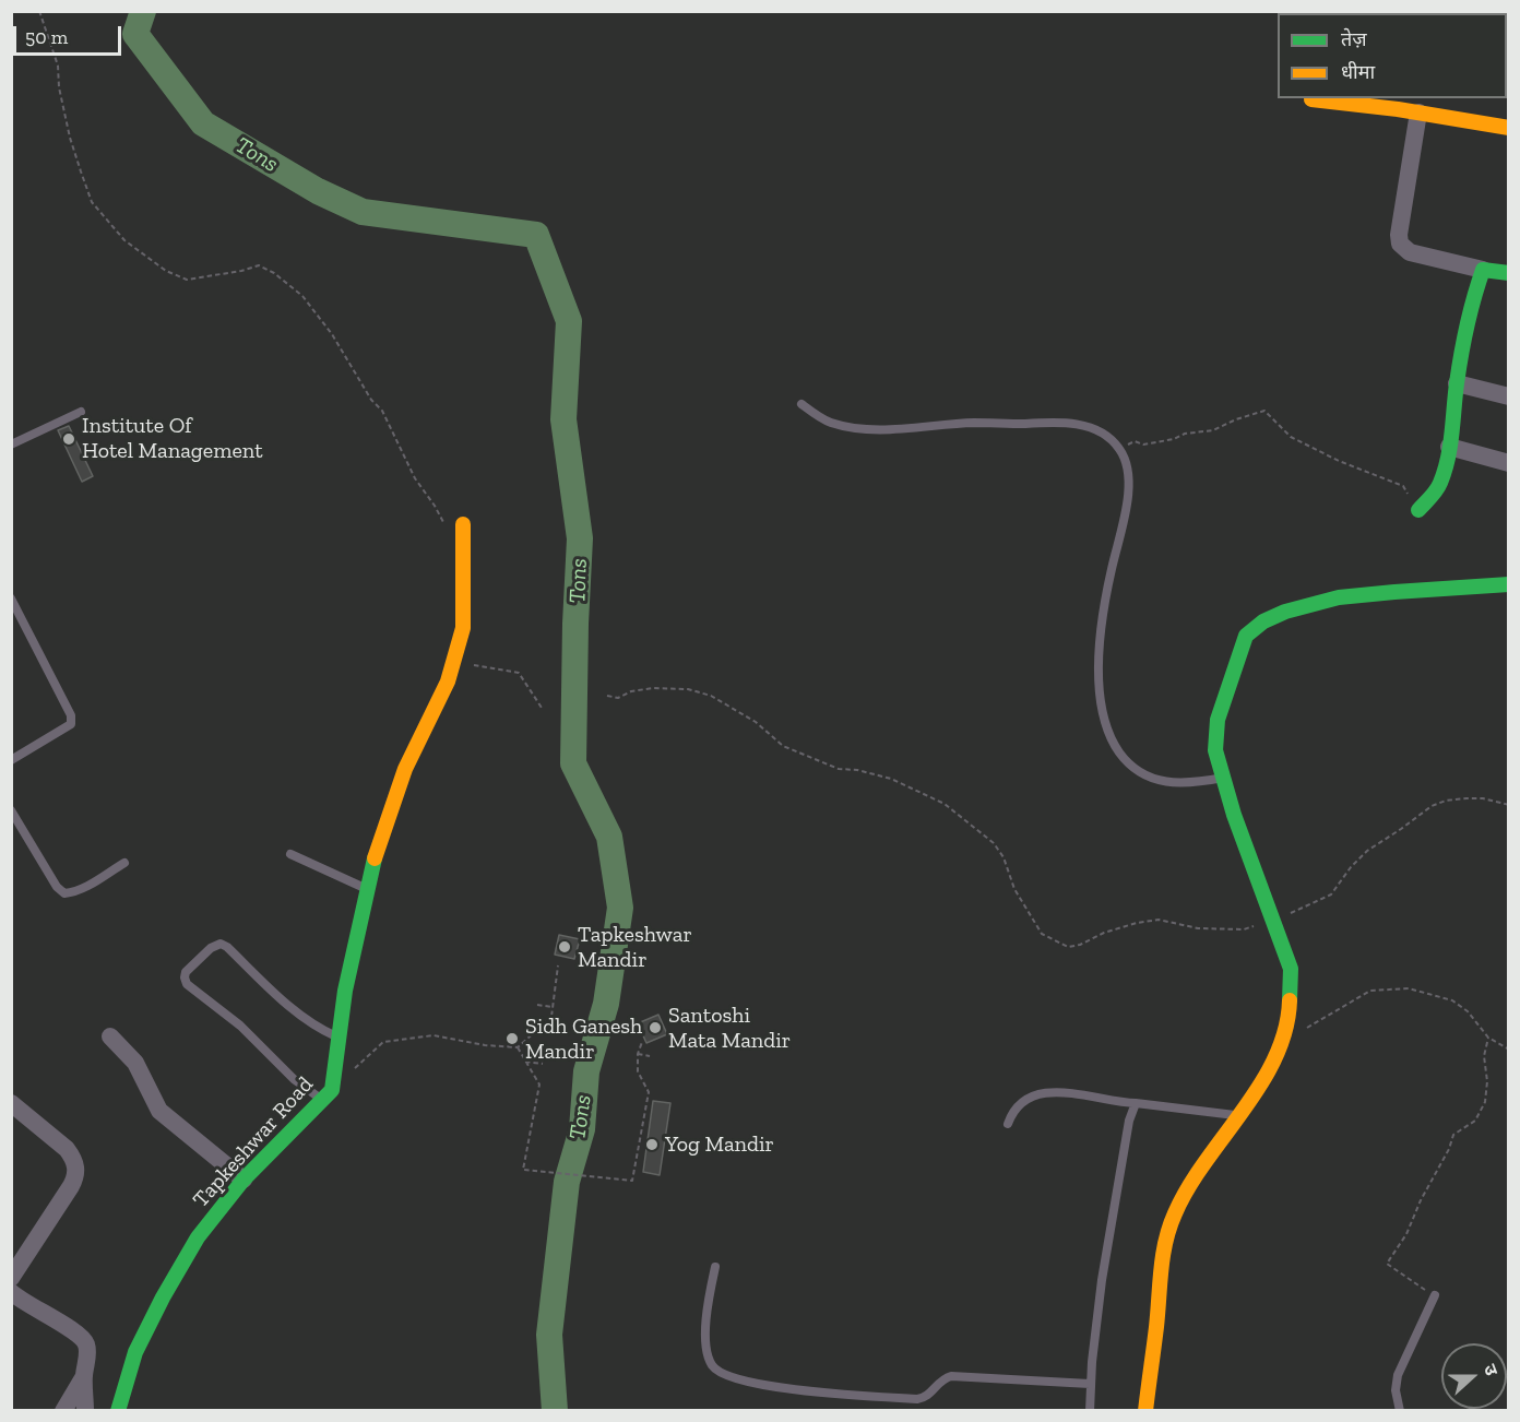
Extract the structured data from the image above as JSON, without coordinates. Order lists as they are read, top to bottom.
{
  "streets": {
    "street": ["Tapkeshwar Road"]
  },
  "water": ["Tons"],
  "places": [
    "Institute Of Hotel Management",
    "Tapkeshwar Mandir",
    "Santoshi Mata Mandir",
    "Sidh Ganesh Mandir",
    "Yog Mandir"
  ],
  "legend": ["तेज़", "धीमा"],
  "scale_bar": "50 m",
  "north": "right"
}
